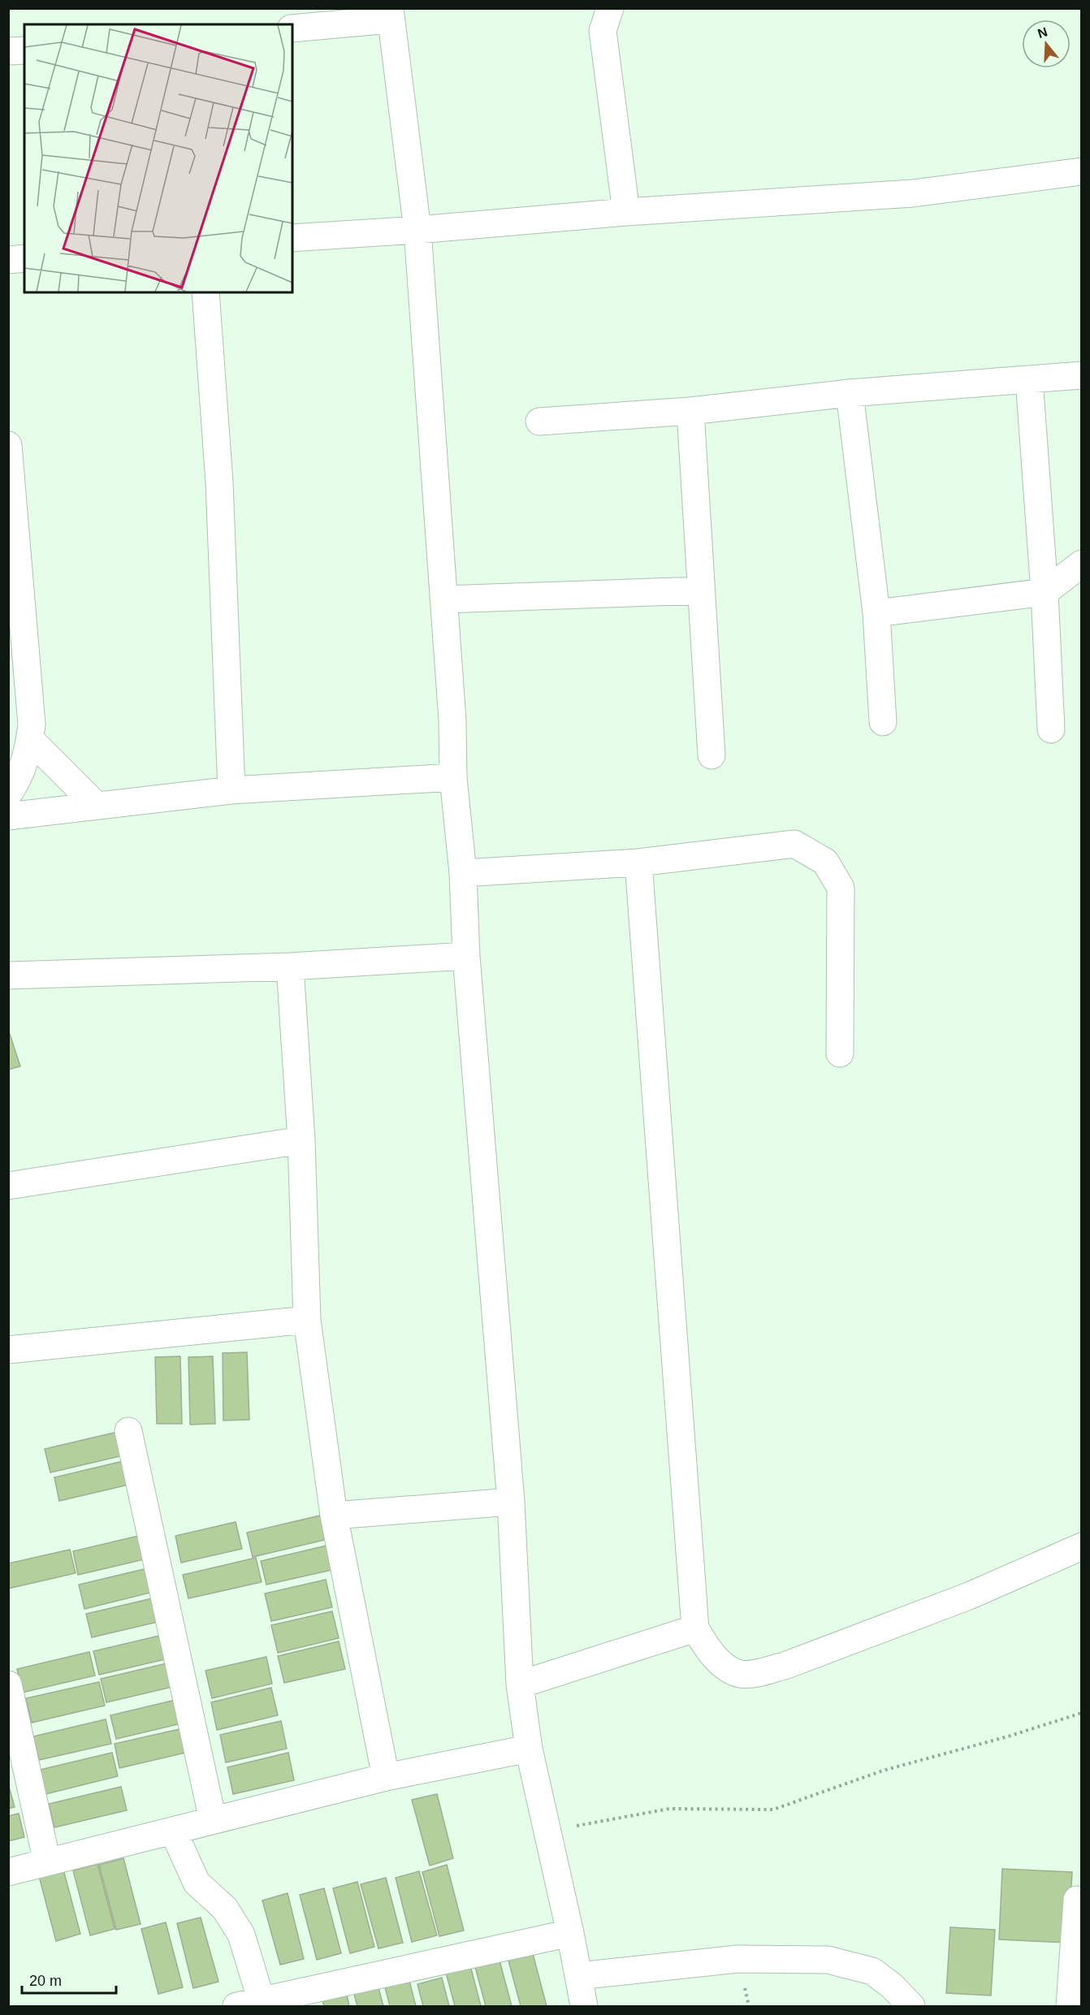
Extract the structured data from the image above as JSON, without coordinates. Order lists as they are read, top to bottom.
{
  "scale_bar": "20 m",
  "north": "top"
}
